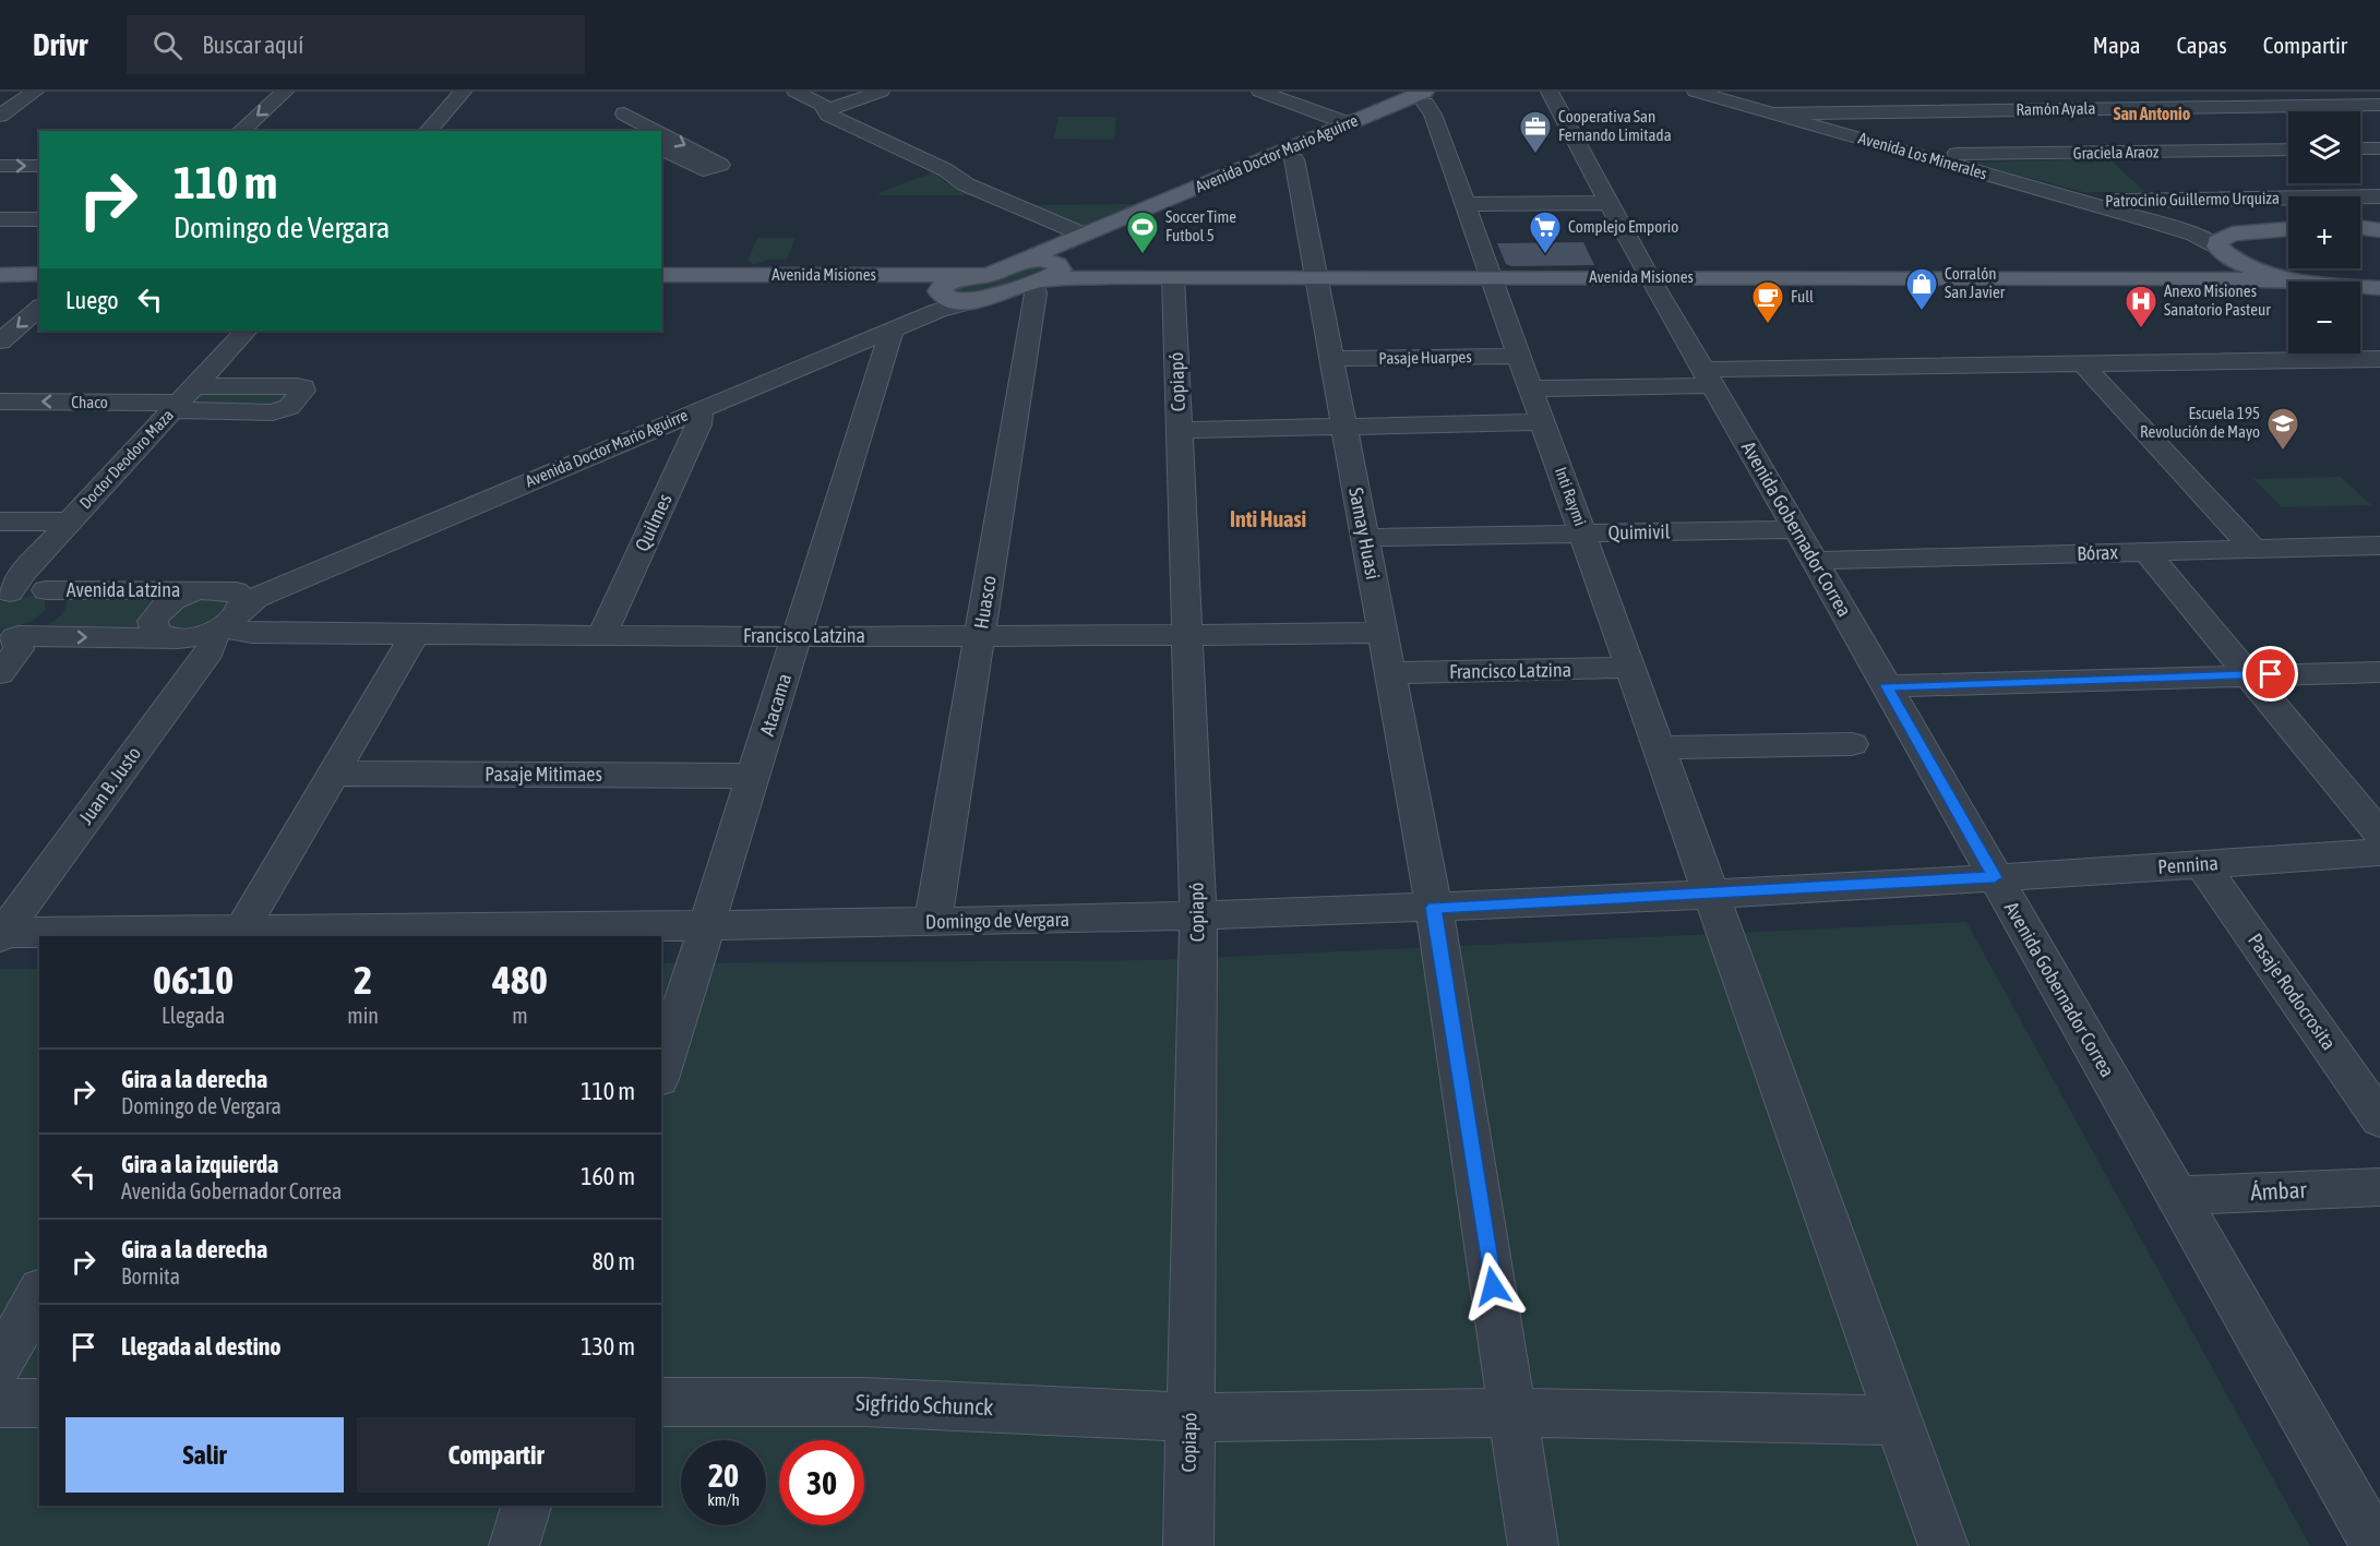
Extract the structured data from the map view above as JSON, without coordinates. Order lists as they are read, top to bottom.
{
  "streets": {
    "main road": ["Avenida Doctor Mario Aguirre", "Avenida Misiones"],
    "street": [
      "Ramón Ayala",
      "Graciela Araoz",
      "Avenida Los Minerales",
      "Patrocinio Guillermo Urquiza",
      "Pasaje Huarpes",
      "Copiapó",
      "Chaco",
      "Doctor Deodoro Maza",
      "Inti Raymi",
      "Quilmes",
      "Avenida Gobernador Correa",
      "Quimivil",
      "Samay Huasi",
      "Bórax",
      "Avenida Latzina",
      "Huasco",
      "Francisco Latzina",
      "Atacama",
      "Pasaje Mitimaes",
      "Juan B. Justo",
      "Pennina",
      "Domingo de Vergara",
      "Pasaje Rodocrosita",
      "Ámbar",
      "Sigfrido Schunck"
    ]
  },
  "crossings": [
    ["Ramón Ayala", "Avenida Los Minerales"],
    ["Graciela Araoz", "Avenida Los Minerales"],
    ["Avenida Doctor Mario Aguirre", "Avenida Misiones"],
    ["Avenida Doctor Mario Aguirre", "Inti Raymi"],
    ["Avenida Doctor Mario Aguirre", "Quilmes"],
    ["Avenida Doctor Mario Aguirre", "Samay Huasi"],
    ["Avenida Doctor Mario Aguirre", "Avenida Latzina"],
    ["Avenida Doctor Mario Aguirre", "Huasco"],
    ["Avenida Doctor Mario Aguirre", "Francisco Latzina"],
    ["Avenida Doctor Mario Aguirre", "Atacama"],
    ["Avenida Doctor Mario Aguirre", "Juan B. Justo"],
    ["Avenida Los Minerales", "Patrocinio Guillermo Urquiza"],
    ["Avenida Los Minerales", "Avenida Misiones"],
    ["Avenida Misiones", "Copiapó"],
    ["Avenida Misiones", "Inti Raymi"],
    ["Avenida Misiones", "Avenida Gobernador Correa"],
    ["Avenida Misiones", "Samay Huasi"],
    ["Avenida Misiones", "Huasco"],
    ["Pasaje Huarpes", "Inti Raymi"],
    ["Pasaje Huarpes", "Samay Huasi"],
    ["Copiapó", "Francisco Latzina"],
    ["Copiapó", "Domingo de Vergara"],
    ["Copiapó", "Sigfrido Schunck"],
    ["Chaco", "Doctor Deodoro Maza"],
    ["Doctor Deodoro Maza", "Avenida Latzina"],
    ["Inti Raymi", "Quimivil"],
    ["Inti Raymi", "Francisco Latzina"],
    ["Inti Raymi", "Domingo de Vergara"],
    ["Inti Raymi", "Sigfrido Schunck"],
    ["Quilmes", "Francisco Latzina"],
    ["Avenida Gobernador Correa", "Quimivil"],
    ["Avenida Gobernador Correa", "Bórax"],
    ["Avenida Gobernador Correa", "Pennina"],
    ["Avenida Gobernador Correa", "Domingo de Vergara"],
    ["Avenida Gobernador Correa", "Ámbar"],
    ["Quimivil", "Samay Huasi"],
    ["Quimivil", "Bórax"],
    ["Samay Huasi", "Francisco Latzina"],
    ["Samay Huasi", "Domingo de Vergara"],
    ["Samay Huasi", "Sigfrido Schunck"],
    ["Avenida Latzina", "Francisco Latzina"],
    ["Avenida Latzina", "Juan B. Justo"],
    ["Huasco", "Francisco Latzina"],
    ["Huasco", "Domingo de Vergara"],
    ["Francisco Latzina", "Atacama"],
    ["Francisco Latzina", "Juan B. Justo"],
    ["Atacama", "Pasaje Mitimaes"],
    ["Atacama", "Domingo de Vergara"],
    ["Juan B. Justo", "Domingo de Vergara"],
    ["Pennina", "Domingo de Vergara"],
    ["Pennina", "Pasaje Rodocrosita"]
  ],
  "districts": ["San Antonio", "Inti Huasi"],
  "places": {
    "office": ["Cooperativa San Fernando Limitada"],
    "sports": ["Soccer Time Futbol 5"],
    "supermarket": ["Complejo Emporio"],
    "shop": ["Corralón San Javier"],
    "cafe": ["Full"],
    "hospital": ["Anexo Misiones Sanatorio Pasteur"],
    "school or university": ["Escuela 195 Revolución de Mayo"]
  },
  "page": {
    "header": "Drivr",
    "search": "Buscar aquí",
    "nav": ["Mapa", "Capas", "Compartir"],
    "map_buttons": ["+", "−"],
    "turn": ["110 m", "Domingo de Vergara"],
    "then": "Luego",
    "eta": [
      "06:10",
      "Llegada",
      "2",
      "min",
      "480",
      "m"
    ],
    "list": [
      {
        "name": "Gira a la derecha",
        "note": "Domingo de Vergara",
        "value": "110 m"
      },
      {
        "name": "Gira a la izquierda",
        "note": "Avenida Gobernador Correa",
        "value": "160 m"
      },
      {
        "name": "Gira a la derecha",
        "note": "Bornita",
        "value": "80 m"
      },
      {
        "name": "Llegada al destino",
        "value": "130 m"
      }
    ],
    "buttons": ["Salir", "Compartir"],
    "speed": "20 km/h",
    "limit": "30"
  }
}
